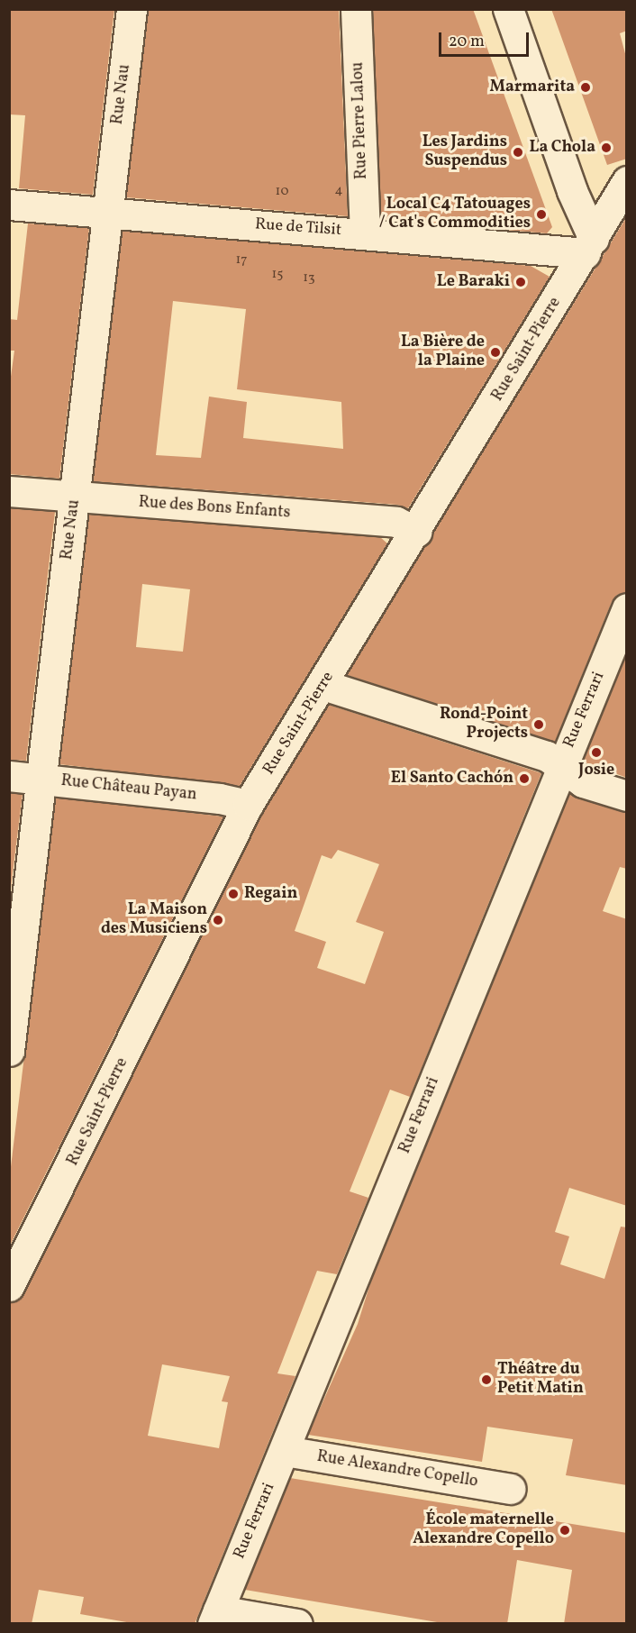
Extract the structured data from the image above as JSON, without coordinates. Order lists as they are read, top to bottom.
{
  "streets": {
    "street": [
      "Rue Nau",
      "Rue Pierre Lalou",
      "Rue de Tilsit",
      "Rue Saint-Pierre",
      "Rue des Bons Enfants",
      "Rue Ferrari",
      "Rue Château Payan",
      "Rue Alexandre Copello"
    ]
  },
  "crossings": [
    ["Rue Nau", "Rue de Tilsit"],
    ["Rue Nau", "Rue des Bons Enfants"],
    ["Rue Nau", "Rue Château Payan"],
    ["Rue Pierre Lalou", "Rue de Tilsit"],
    ["Rue de Tilsit", "Rue Saint-Pierre"],
    ["Rue Saint-Pierre", "Rue des Bons Enfants"],
    ["Rue Saint-Pierre", "Rue Château Payan"],
    ["Rue Ferrari", "Rue Alexandre Copello"]
  ],
  "places": [
    "Marmarita",
    "La Chola",
    "Les Jardins Suspendus",
    "Local C4 Tatouages / Cat's Commodities",
    "Le Baraki",
    "La Bière de la Plaine",
    "Rond-Point Projects",
    "Josie",
    "El Santo Cachón",
    "Regain",
    "La Maison des Musiciens",
    "Théâtre du Petit Matin",
    "École maternelle Alexandre Copello"
  ],
  "house_numbers": [
    "4",
    "10",
    "17",
    "15",
    "13"
  ],
  "scale_bar": "20 m"
}
